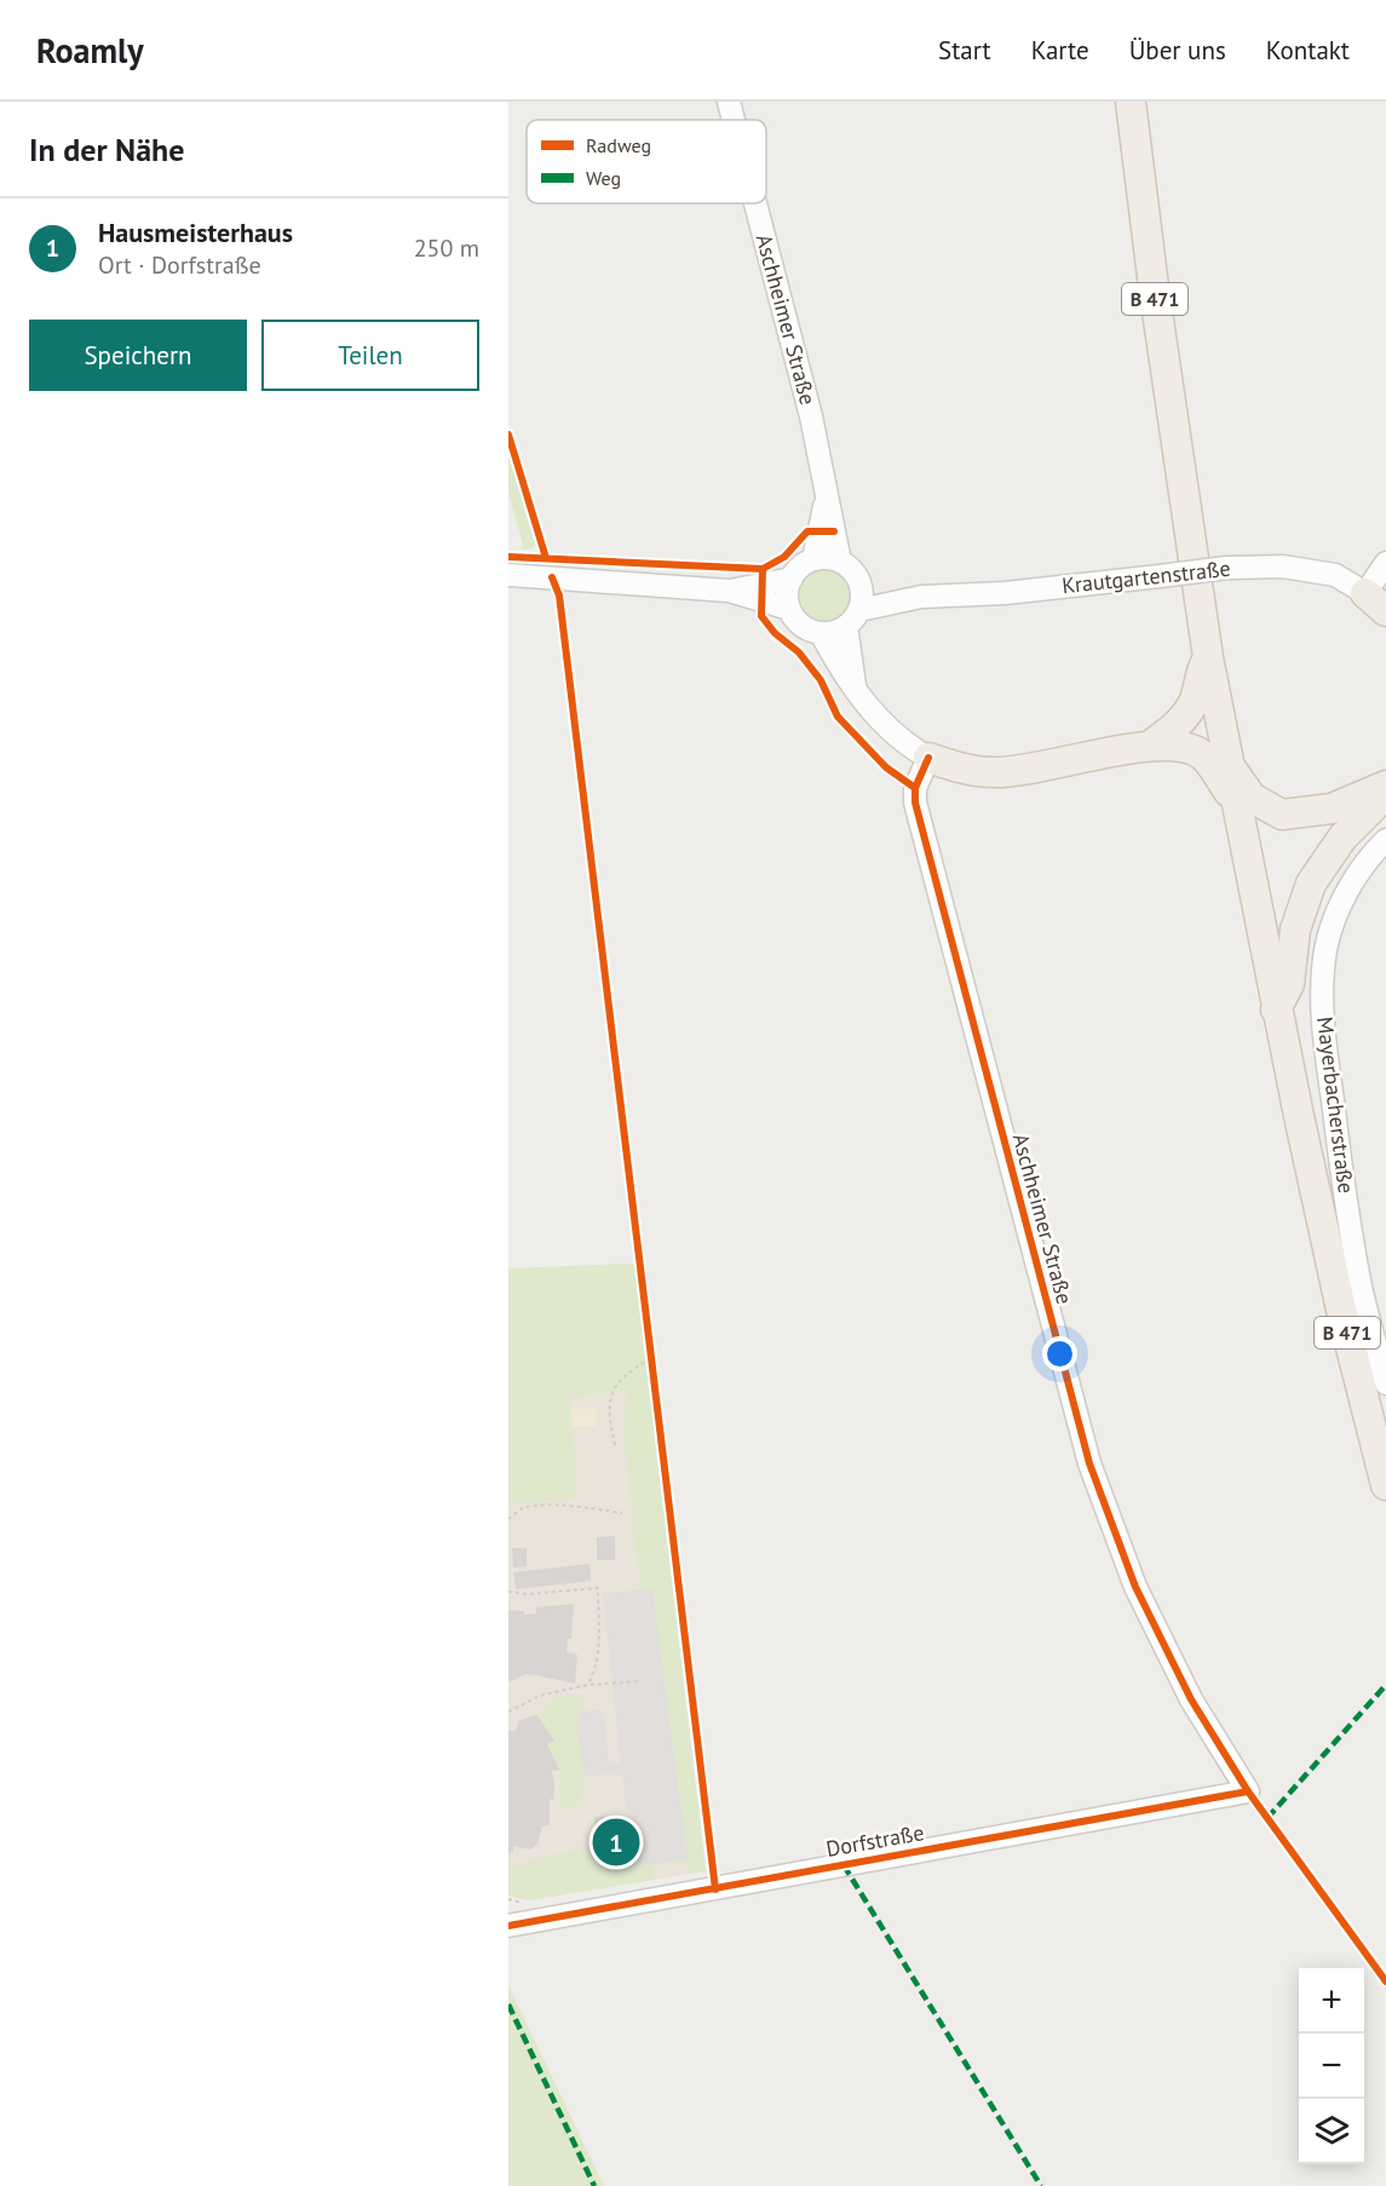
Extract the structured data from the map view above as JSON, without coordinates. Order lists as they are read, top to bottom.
{
  "streets": {
    "main road": ["B 471"],
    "street": [
      "Aschheimer Straße",
      "Krautgartenstraße",
      "Mayerbacherstraße",
      "Dorfstraße"
    ]
  },
  "crossings": [
    ["Aschheimer Straße", "Krautgartenstraße"],
    ["Aschheimer Straße", "Dorfstraße"]
  ],
  "legend": ["Radweg", "Weg"],
  "page": {
    "header": "Roamly",
    "nav": [
      "Start",
      "Karte",
      "Über uns",
      "Kontakt"
    ],
    "heading": "In der Nähe",
    "list": [
      {
        "mark": "1",
        "name": "Hausmeisterhaus",
        "note": "Ort · Dorfstraße",
        "value": "250 m"
      }
    ],
    "buttons": ["Speichern", "Teilen"],
    "pins": "1",
    "map_buttons": ["+", "−"]
  }
}
